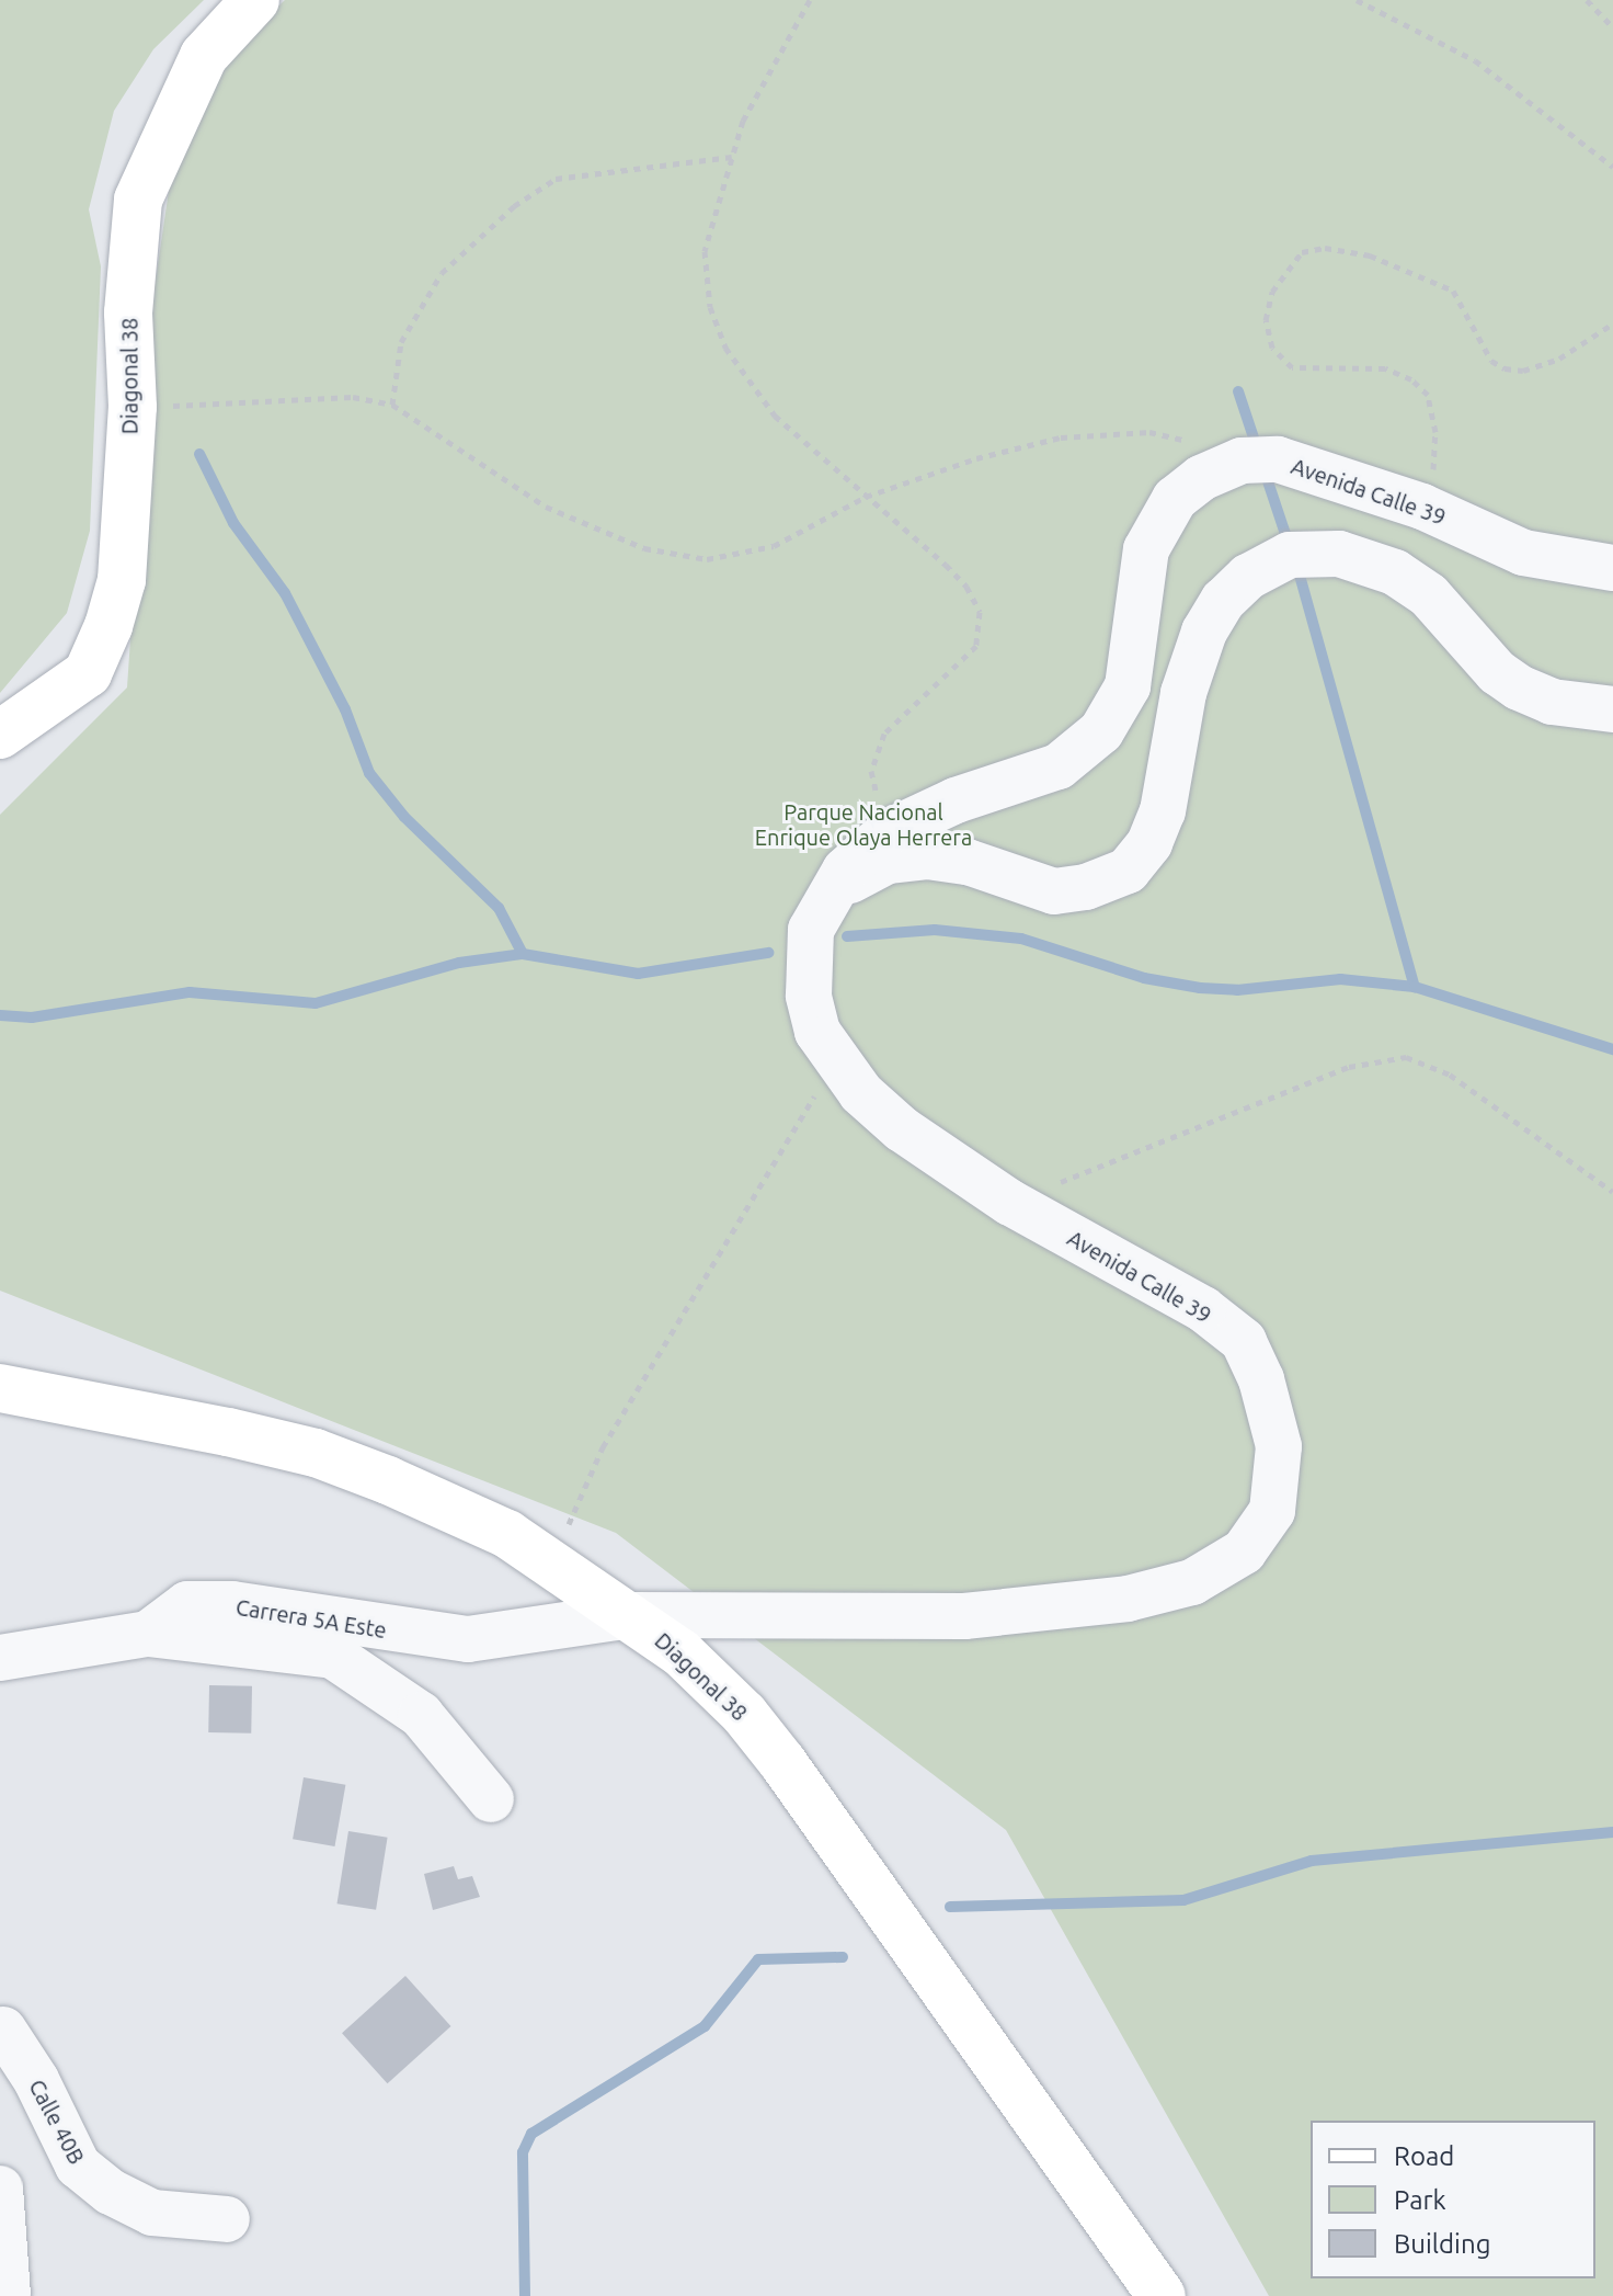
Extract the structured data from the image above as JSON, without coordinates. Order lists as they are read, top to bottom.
{
  "streets": {
    "main road": ["Diagonal 38"],
    "street": ["Avenida Calle 39", "Carrera 5A Este", "Calle 40B"]
  },
  "crossings": [
    ["Diagonal 38", "Avenida Calle 39"],
    ["Diagonal 38", "Carrera 5A Este"],
    ["Avenida Calle 39", "Carrera 5A Este"]
  ],
  "parks": ["Parque Nacional Enrique Olaya Herrera"],
  "legend": ["Road", "Park", "Building"]
}
